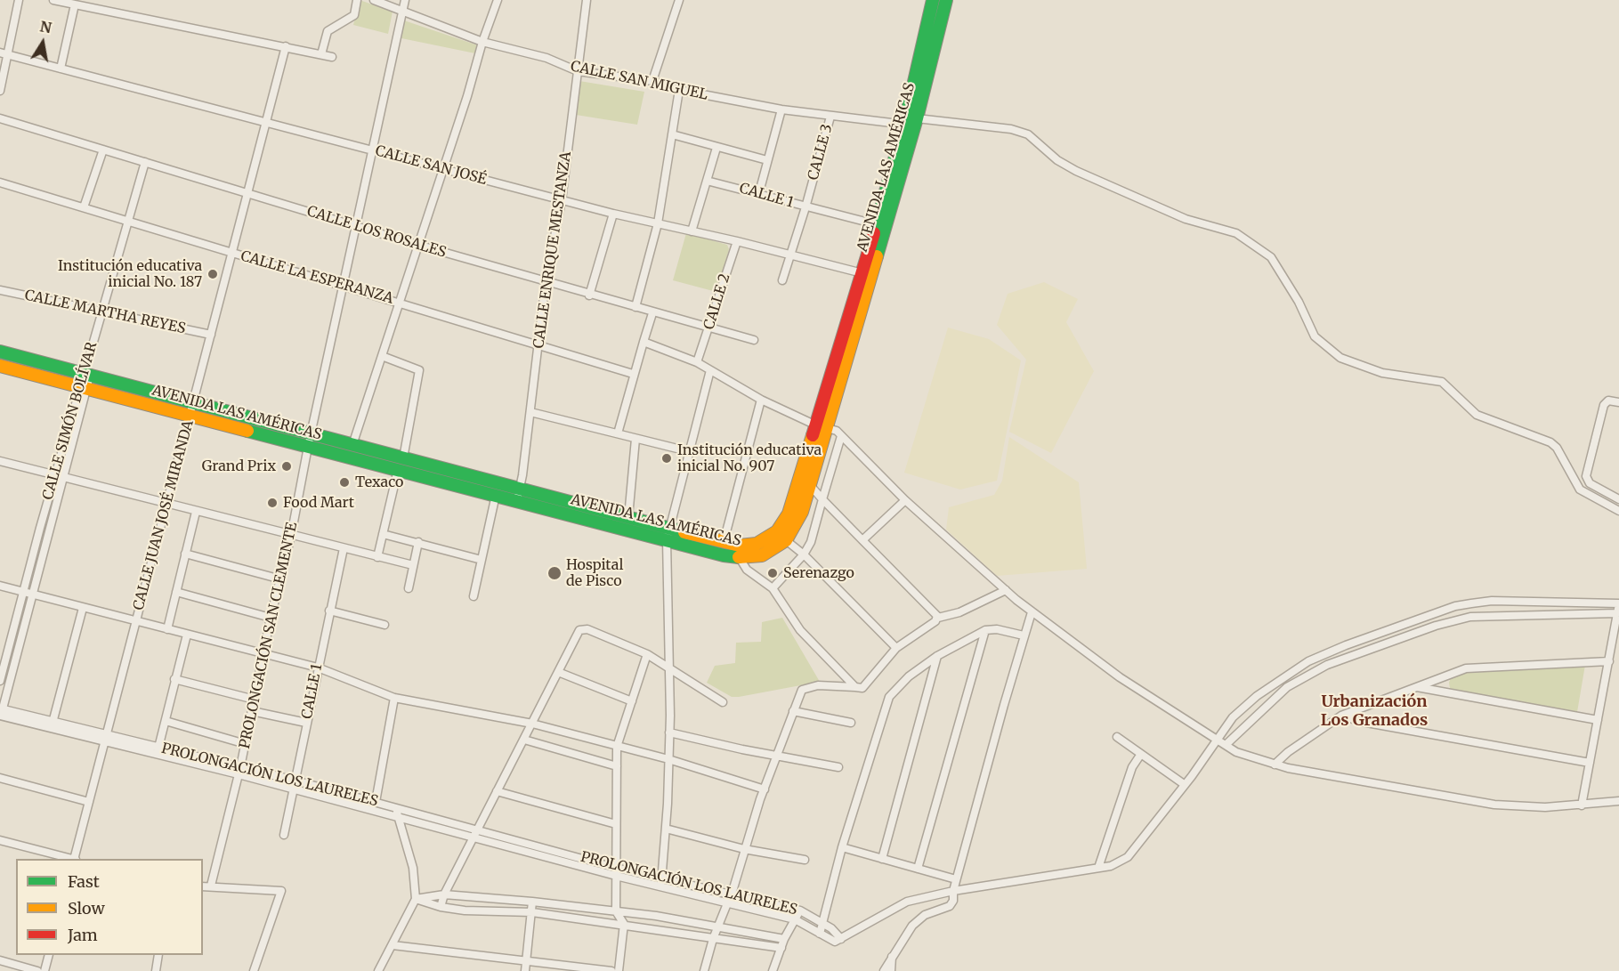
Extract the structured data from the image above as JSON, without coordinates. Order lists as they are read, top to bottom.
{
  "streets": {
    "main road": ["AVENIDA LAS AMÉRICAS"],
    "street": [
      "CALLE SAN MIGUEL",
      "CALLE 3",
      "CALLE SAN JOSÉ",
      "CALLE 1",
      "CALLE LOS ROSALES",
      "CALLE ENRIQUE MESTANZA",
      "CALLE LA ESPERANZA",
      "CALLE 2",
      "CALLE MARTHA REYES",
      "CALLE SIMÓN BOLÍVAR",
      "CALLE JUAN JOSÉ MIRANDA",
      "PROLONGACIÓN SAN CLEMENTE",
      "PROLONGACIÓN LOS LAURELES"
    ]
  },
  "crossings": [
    ["CALLE SAN MIGUEL", "CALLE 3"],
    ["CALLE SAN MIGUEL", "AVENIDA LAS AMÉRICAS"],
    ["CALLE SAN MIGUEL", "CALLE ENRIQUE MESTANZA"],
    ["CALLE SAN MIGUEL", "PROLONGACIÓN SAN CLEMENTE"],
    ["CALLE 3", "CALLE SAN JOSÉ"],
    ["CALLE 3", "CALLE 1"],
    ["CALLE SAN JOSÉ", "AVENIDA LAS AMÉRICAS"],
    ["CALLE SAN JOSÉ", "CALLE ENRIQUE MESTANZA"],
    ["CALLE SAN JOSÉ", "CALLE 2"],
    ["CALLE SAN JOSÉ", "CALLE JUAN JOSÉ MIRANDA"],
    ["CALLE SAN JOSÉ", "PROLONGACIÓN SAN CLEMENTE"],
    ["AVENIDA LAS AMÉRICAS", "CALLE 1"],
    ["AVENIDA LAS AMÉRICAS", "CALLE ENRIQUE MESTANZA"],
    ["AVENIDA LAS AMÉRICAS", "CALLE SIMÓN BOLÍVAR"],
    ["AVENIDA LAS AMÉRICAS", "CALLE JUAN JOSÉ MIRANDA"],
    ["AVENIDA LAS AMÉRICAS", "PROLONGACIÓN SAN CLEMENTE"],
    ["CALLE 1", "PROLONGACIÓN LOS LAURELES"],
    ["CALLE LOS ROSALES", "CALLE ENRIQUE MESTANZA"],
    ["CALLE LOS ROSALES", "CALLE 2"],
    ["CALLE LOS ROSALES", "CALLE SIMÓN BOLÍVAR"],
    ["CALLE LOS ROSALES", "CALLE JUAN JOSÉ MIRANDA"],
    ["CALLE LOS ROSALES", "PROLONGACIÓN SAN CLEMENTE"],
    ["CALLE ENRIQUE MESTANZA", "CALLE LA ESPERANZA"],
    ["CALLE LA ESPERANZA", "CALLE SIMÓN BOLÍVAR"],
    ["CALLE LA ESPERANZA", "CALLE JUAN JOSÉ MIRANDA"],
    ["CALLE LA ESPERANZA", "PROLONGACIÓN SAN CLEMENTE"],
    ["CALLE MARTHA REYES", "CALLE SIMÓN BOLÍVAR"],
    ["CALLE MARTHA REYES", "CALLE JUAN JOSÉ MIRANDA"],
    ["CALLE SIMÓN BOLÍVAR", "PROLONGACIÓN LOS LAURELES"],
    ["CALLE JUAN JOSÉ MIRANDA", "PROLONGACIÓN LOS LAURELES"],
    ["PROLONGACIÓN SAN CLEMENTE", "PROLONGACIÓN LOS LAURELES"]
  ],
  "districts": ["Urbanización Los Granados"],
  "places": [
    "Institución educativa inicial No. 187",
    "Institución educativa inicial No. 907",
    "Grand Prix",
    "Texaco",
    "Food Mart",
    "Hospital de Pisco",
    "Serenazgo"
  ],
  "legend": ["Fast", "Slow", "Jam"],
  "north": "top"
}
